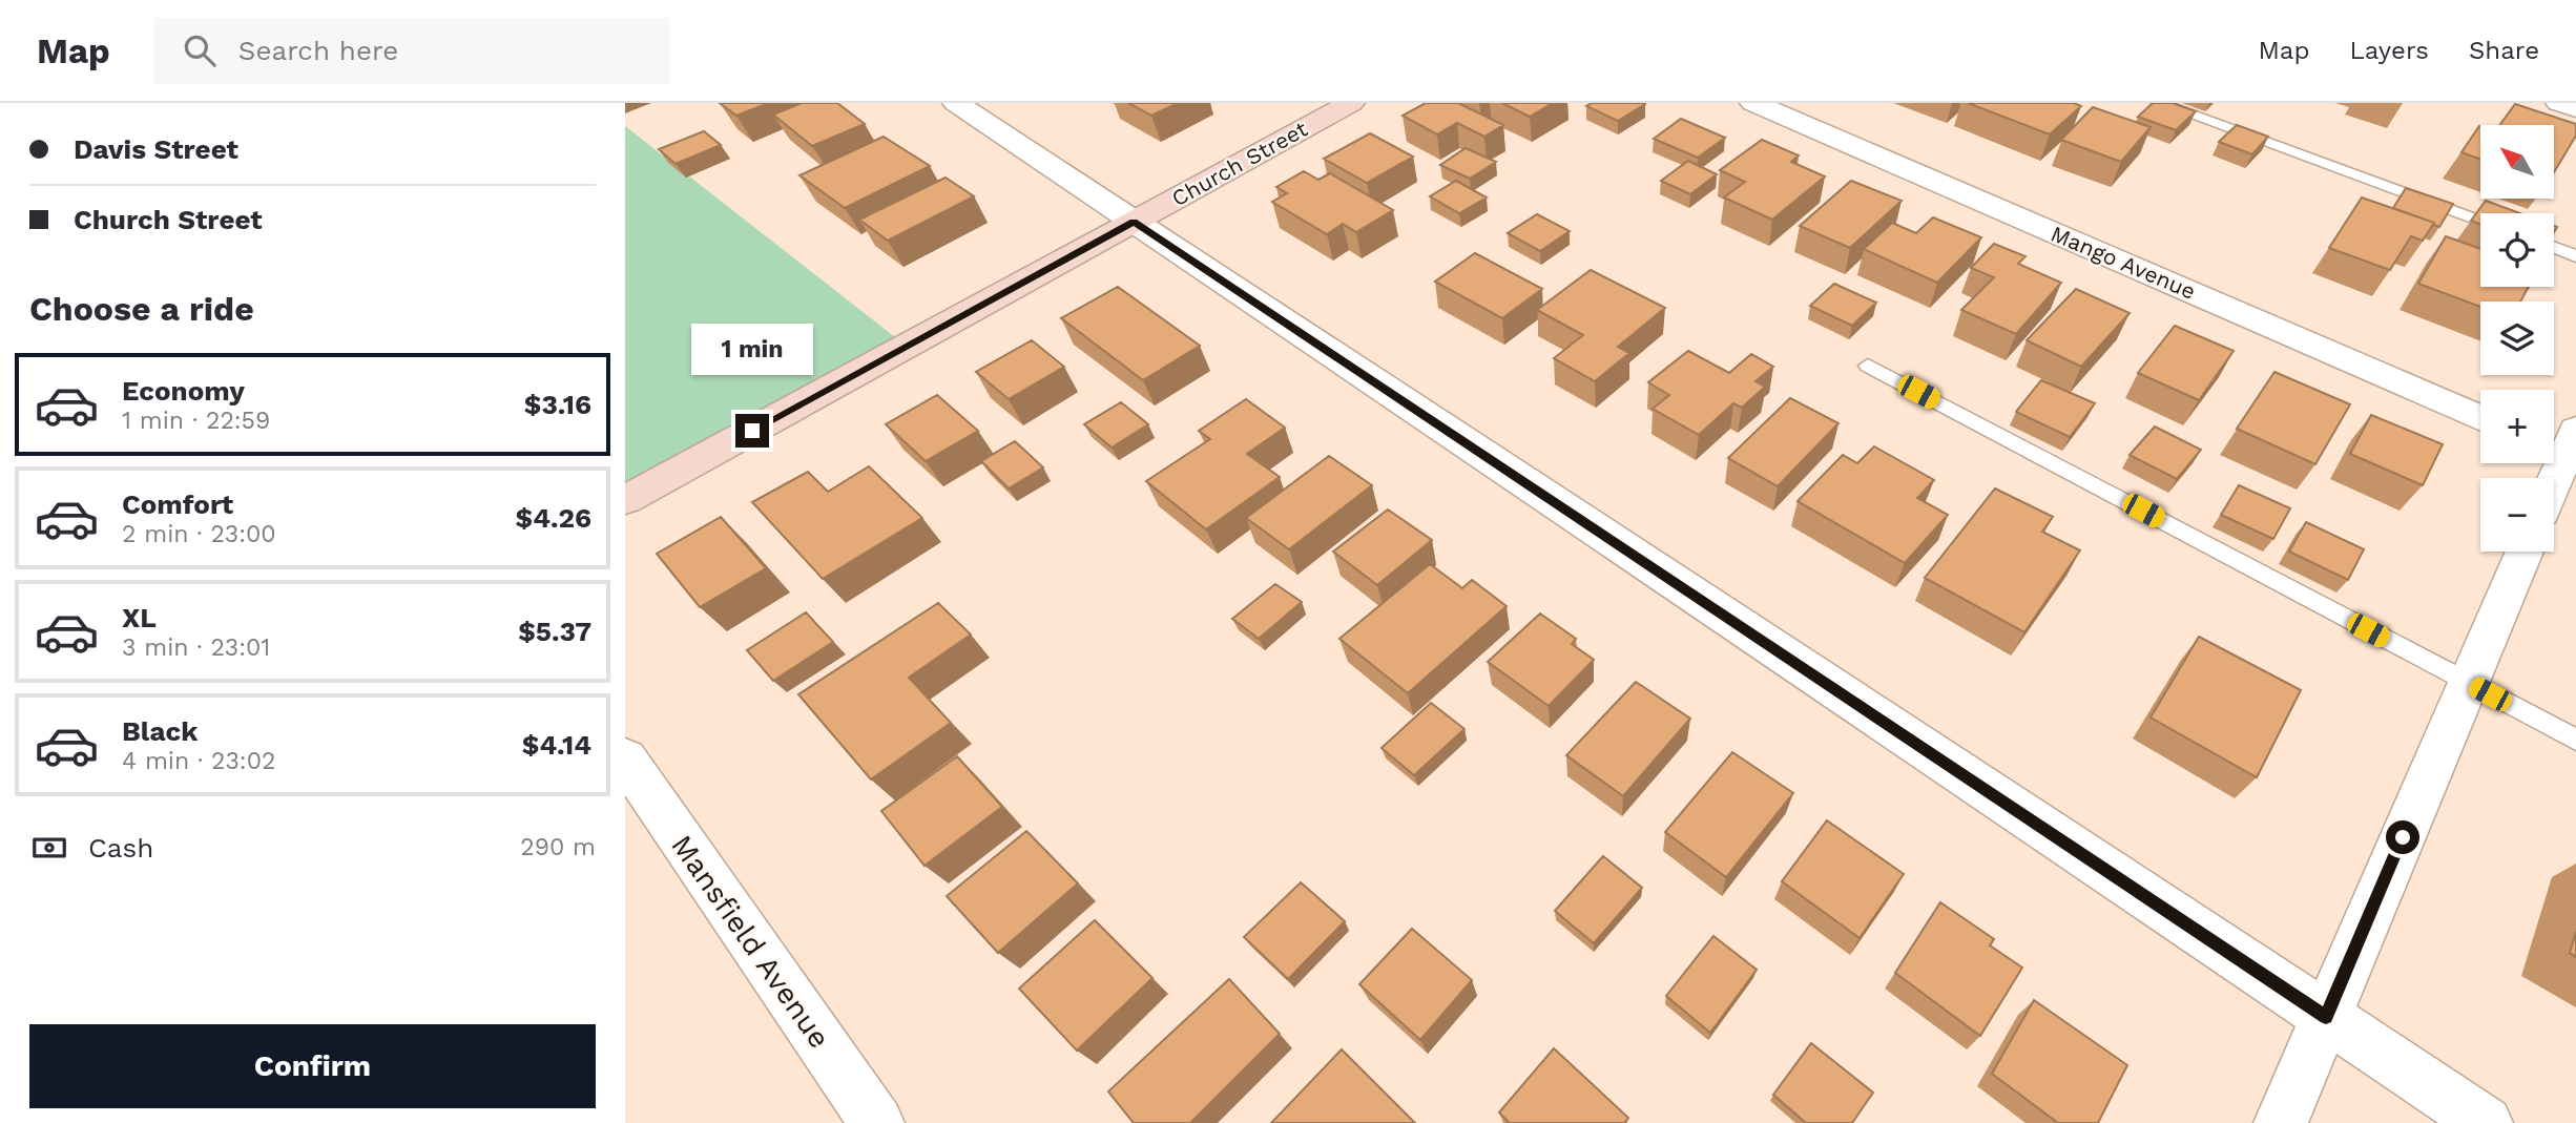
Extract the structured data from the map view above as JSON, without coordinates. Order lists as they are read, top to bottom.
{
  "streets": {
    "street": ["Church Street", "Mango Avenue", "Mansfield Avenue"]
  },
  "north": "top left",
  "page": {
    "header": "Map",
    "search": "Search here",
    "nav": ["Map", "Layers", "Share"],
    "banner": ["Davis Street", "Church Street"],
    "map_buttons": ["+", "−"],
    "heading": "Choose a ride",
    "bubble": "1 min",
    "list": [
      {
        "name": "Economy",
        "note": "1 min · 22:59",
        "value": "$3.16"
      },
      {
        "name": "Comfort",
        "note": "2 min · 23:00",
        "value": "$4.26"
      },
      {
        "name": "XL",
        "note": "3 min · 23:01",
        "value": "$5.37"
      },
      {
        "name": "Black",
        "note": "4 min · 23:02",
        "value": "$4.14"
      }
    ],
    "pay": ["Cash", "290 m"],
    "buttons": "Confirm"
  }
}
